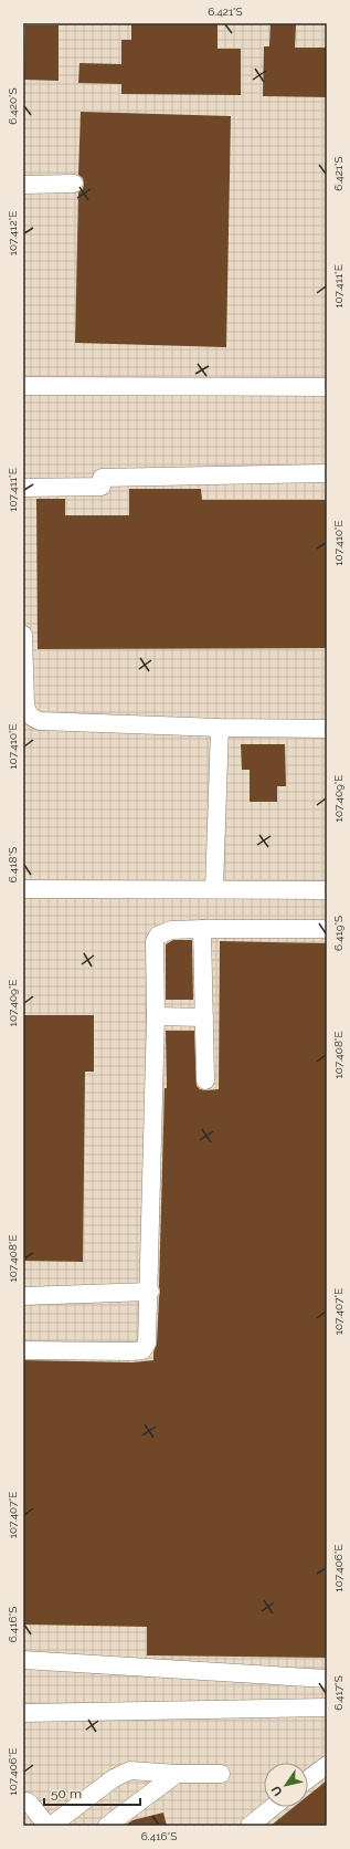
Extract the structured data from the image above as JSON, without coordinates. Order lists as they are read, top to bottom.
{
  "scale_bar": "50 m",
  "north": "bottom left",
  "coordinates": [
    "6.421°S",
    "6.420°S",
    "107.412°E",
    "107.411°E",
    "107.410°E",
    "107.409°E",
    "6.418°S",
    "6.419°S",
    "107.408°E",
    "107.407°E",
    "107.406°E",
    "6.416°S",
    "6.417°S"
  ]
}
